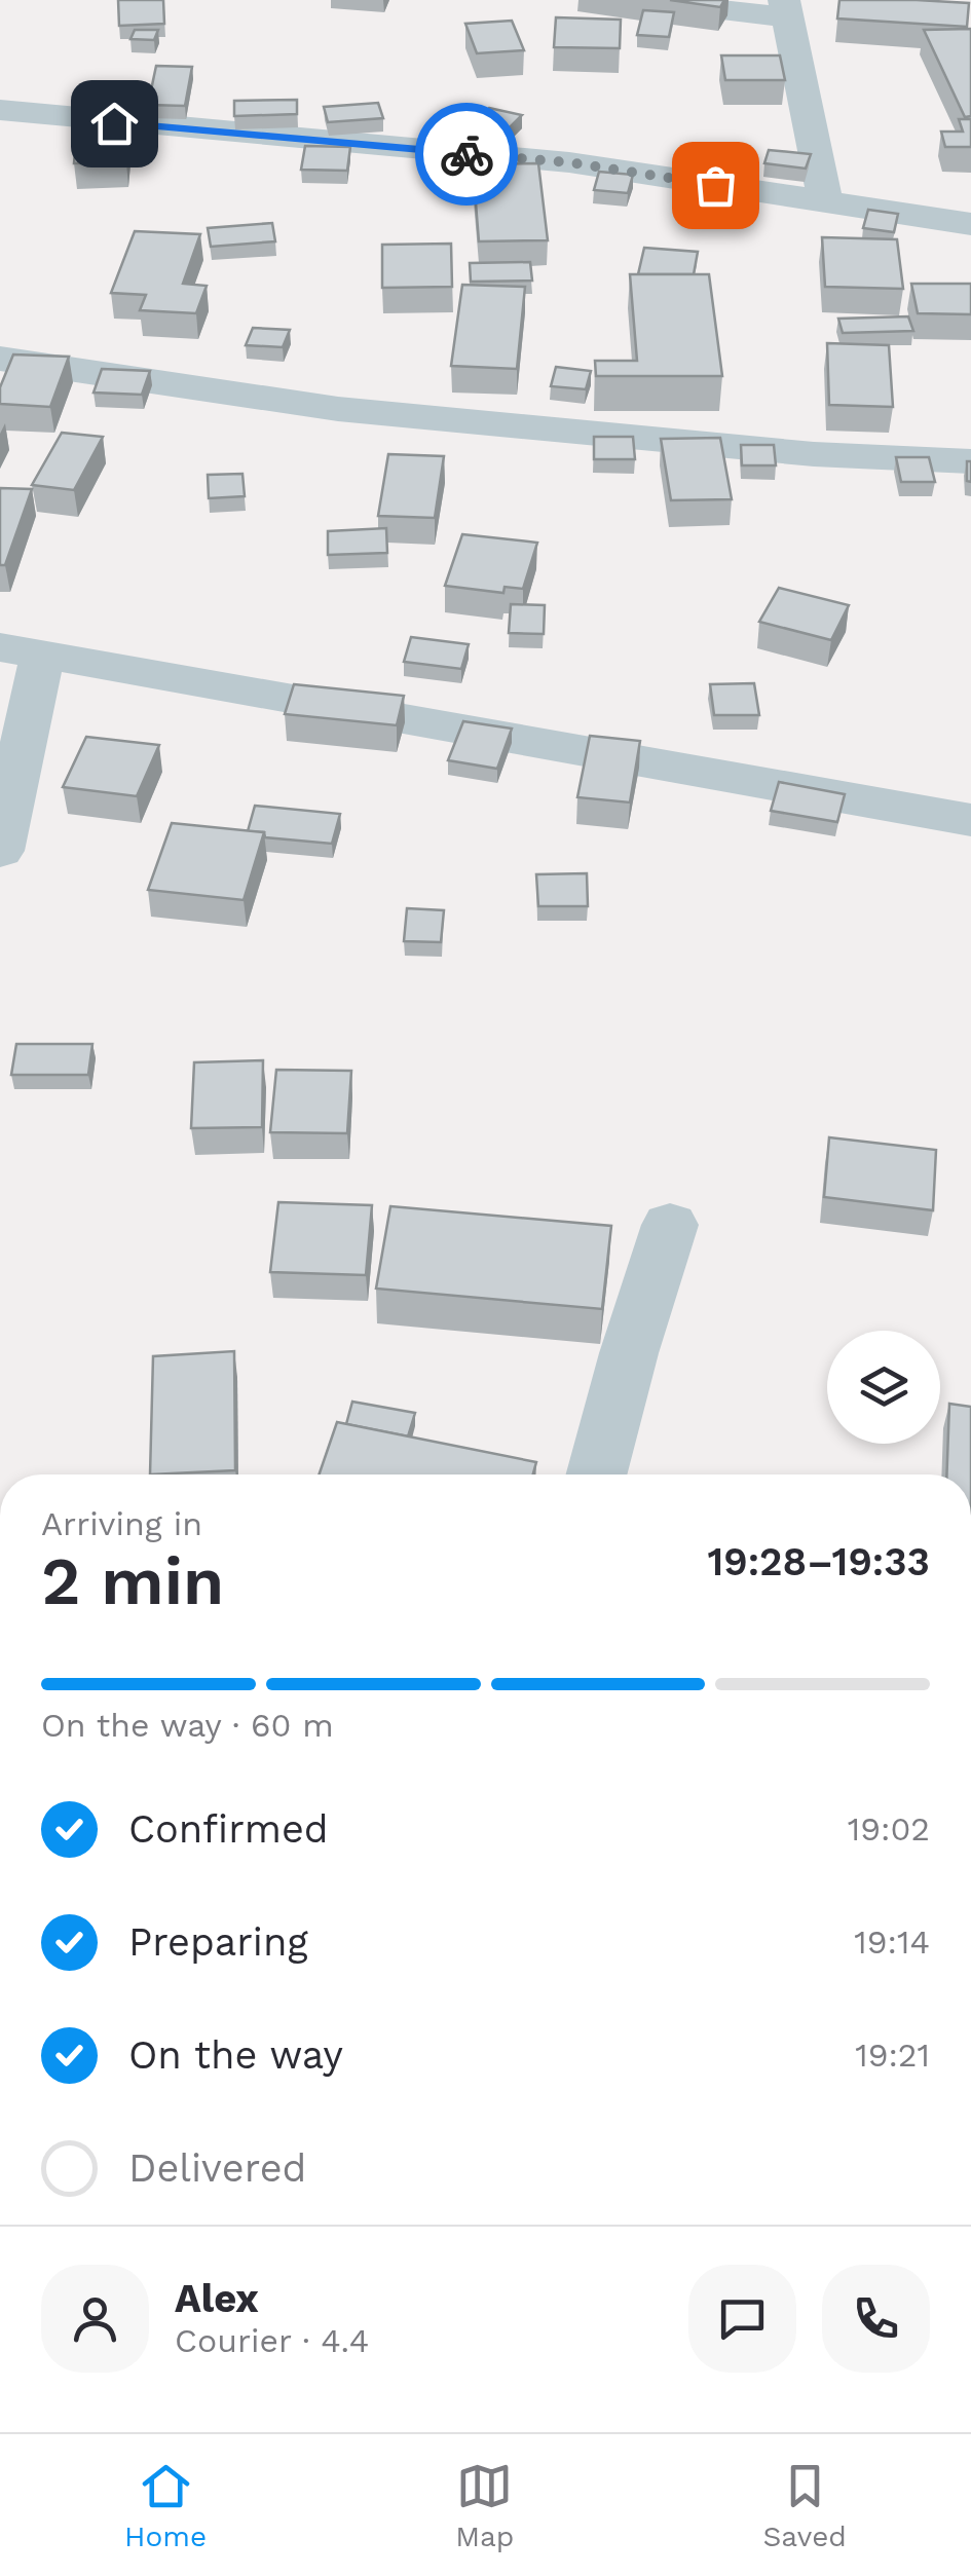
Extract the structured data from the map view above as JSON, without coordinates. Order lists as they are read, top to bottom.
{
  "page": {
    "heading": ["2 min", "Arriving in", "19:28–19:33"],
    "panel": ["Alex", "Courier · 4.4"],
    "bar": "On the way · 60 m",
    "list": [
      ["Confirmed", "19:02"],
      ["Preparing", "19:14"],
      ["On the way", "19:21"],
      "Delivered"
    ],
    "tabs": ["Home", "Map", "Saved"]
  }
}
